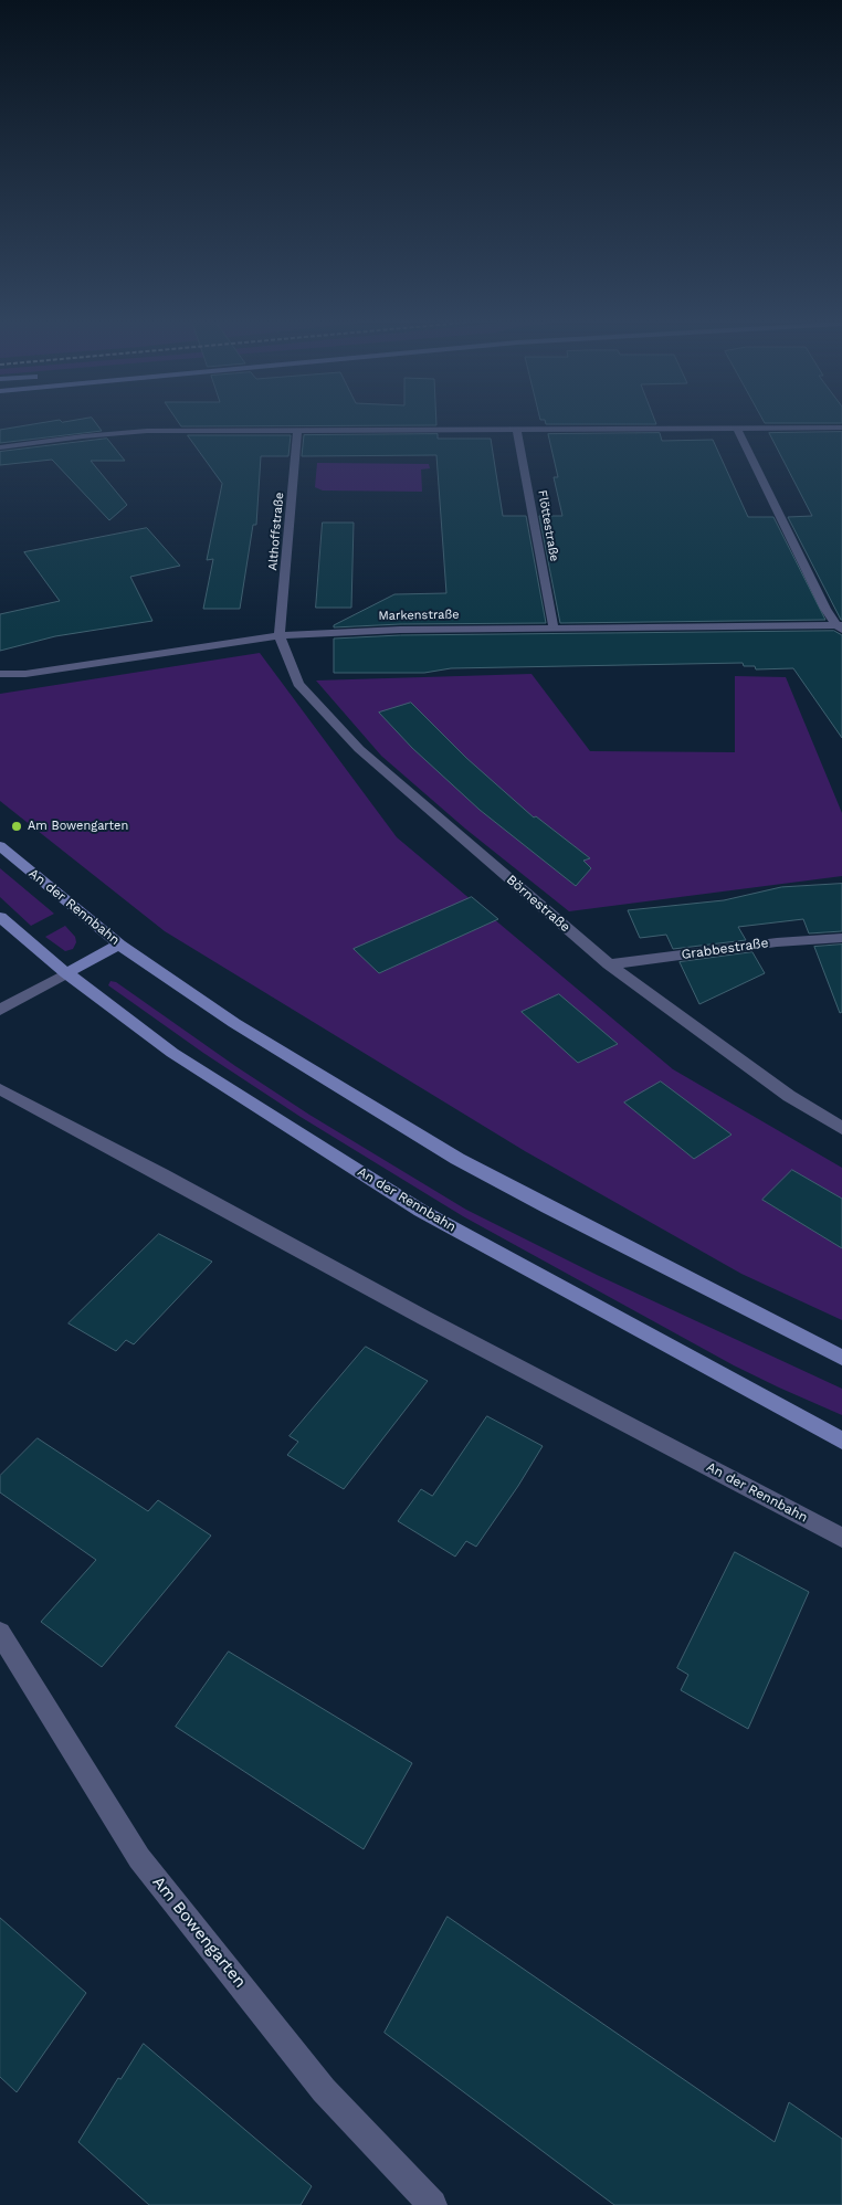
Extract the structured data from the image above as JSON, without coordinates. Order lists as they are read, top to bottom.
{
  "streets": {
    "street": [
      "Flöttestraße",
      "Althoffstraße",
      "Markenstraße",
      "Börnestraße",
      "An der Rennbahn",
      "Grabbestraße",
      "Am Bowengarten"
    ]
  },
  "crossings": [
    ["Flöttestraße", "Markenstraße"],
    ["Althoffstraße", "Markenstraße"],
    ["Althoffstraße", "Börnestraße"],
    ["Markenstraße", "Börnestraße"],
    ["Börnestraße", "Grabbestraße"]
  ],
  "places": ["Am Bowengarten"]
}
